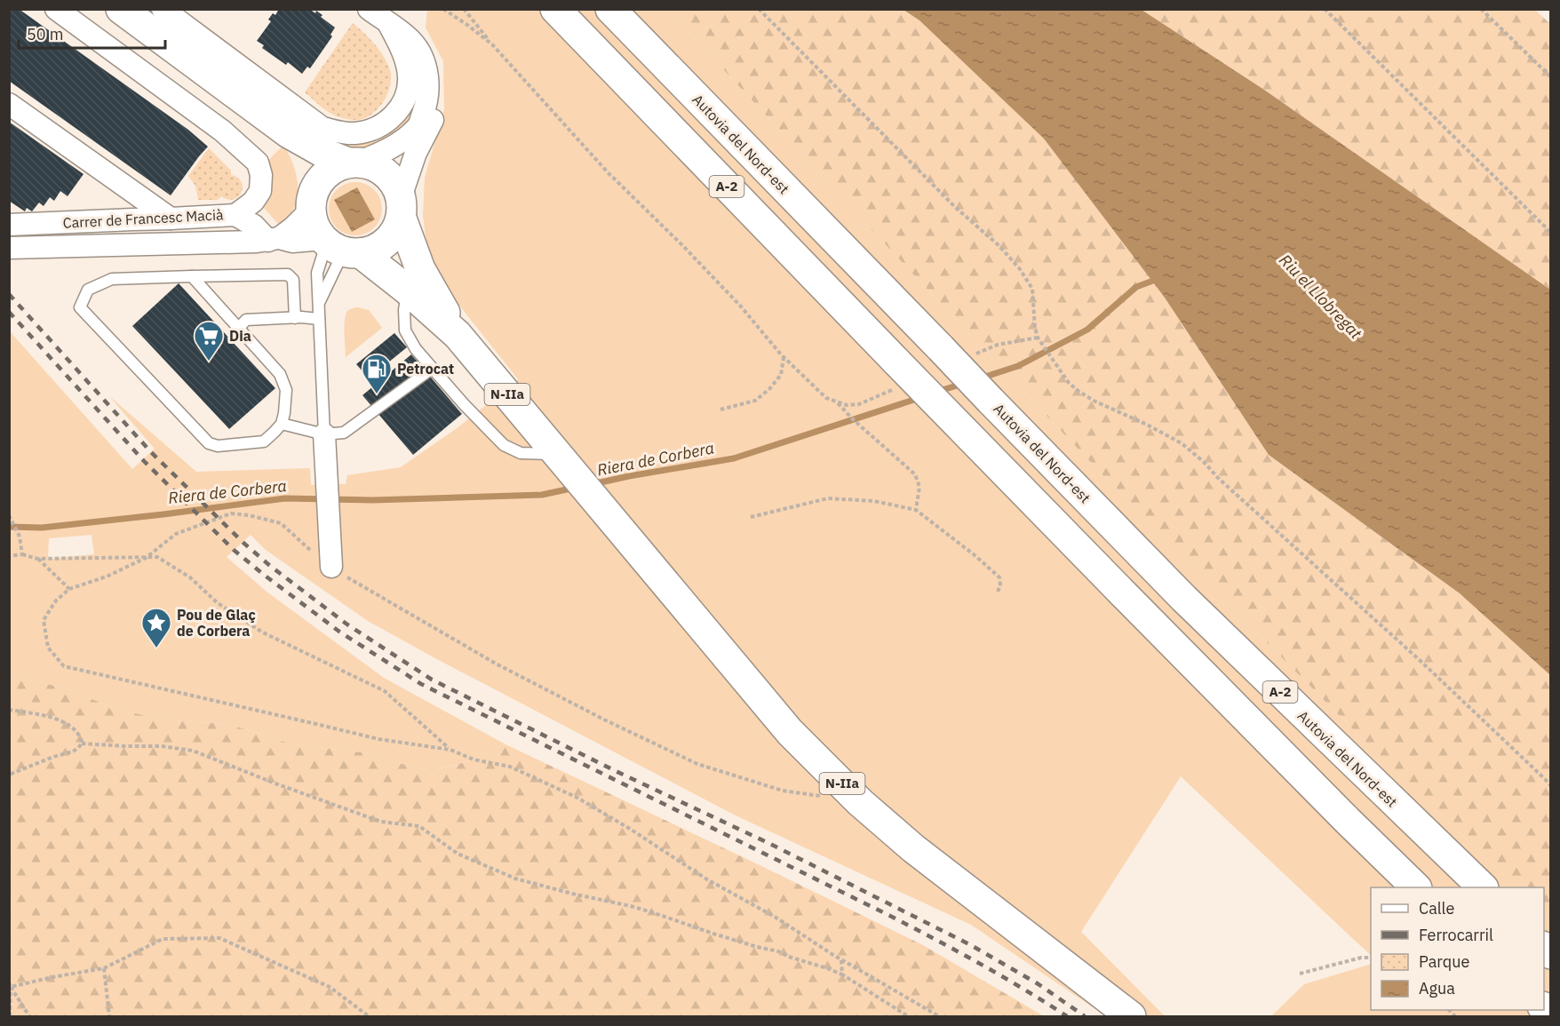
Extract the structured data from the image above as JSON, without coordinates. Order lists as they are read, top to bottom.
{
  "streets": {
    "main road": ["Autovia del Nord-est", "A-2", "N-IIa"],
    "street": ["Carrer de Francesc Macià"]
  },
  "crossings": [
    ["Carrer de Francesc Macià", "N-IIa"]
  ],
  "water": ["Riu el Llobregat", "Riera de Corbera"],
  "places": {
    "supermarket": ["Dia"],
    "fuel station": ["Petrocat"],
    "place": ["Pou de Glaç de Corbera"]
  },
  "legend": [
    "Calle",
    "Ferrocarril",
    "Parque",
    "Agua"
  ],
  "scale_bar": "50 m"
}
